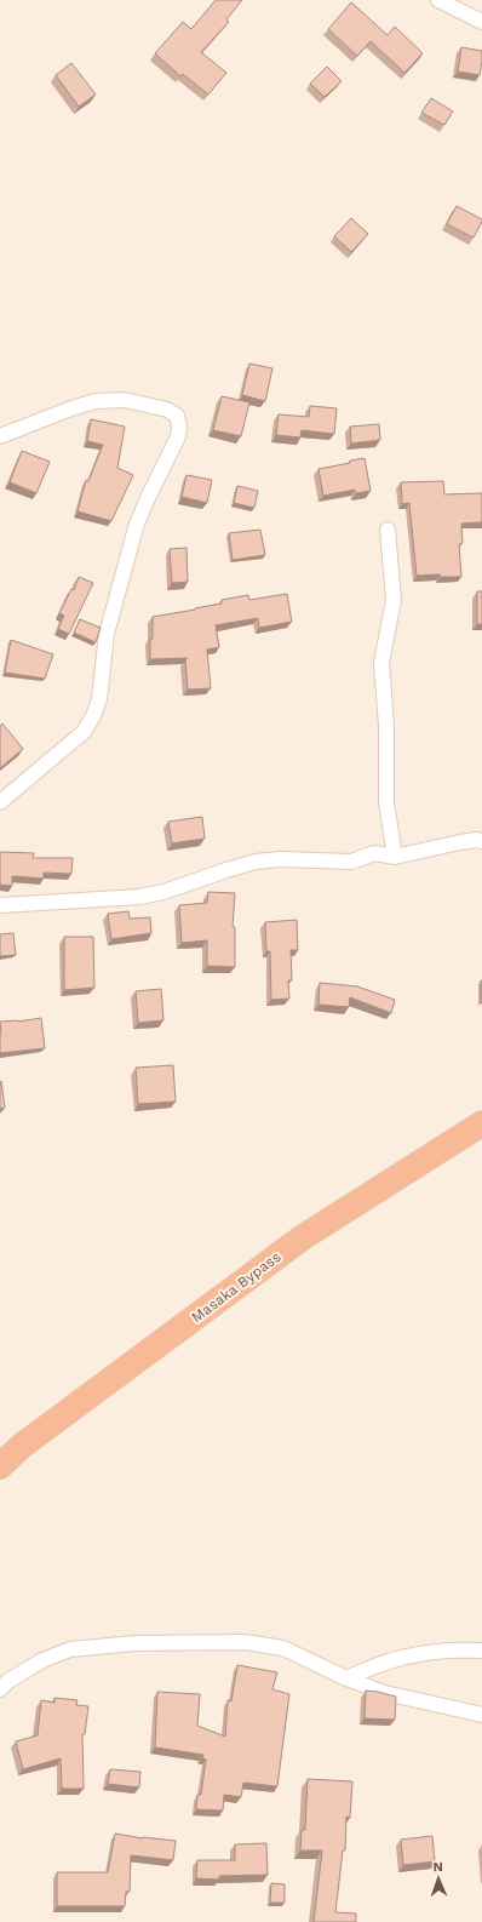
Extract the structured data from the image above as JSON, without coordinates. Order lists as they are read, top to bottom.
{
  "streets": {
    "highway": ["Masaka Bypass"]
  },
  "north": "top"
}
